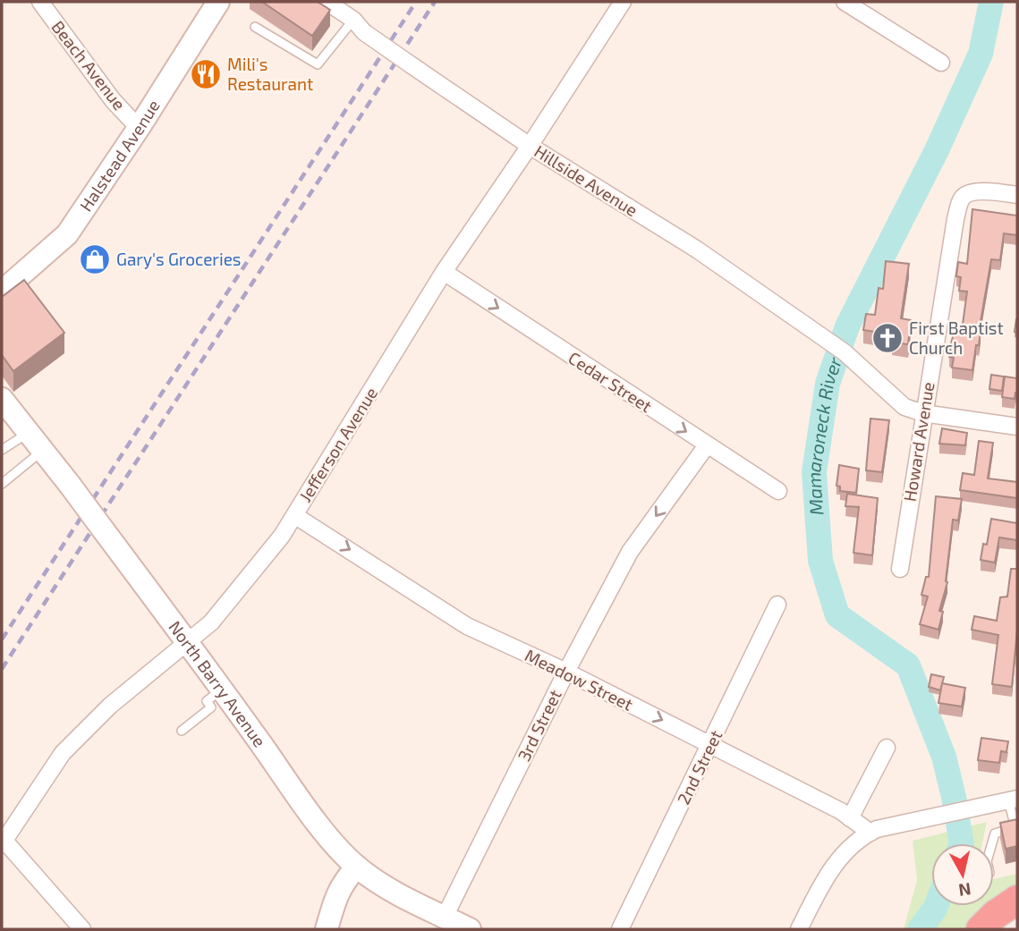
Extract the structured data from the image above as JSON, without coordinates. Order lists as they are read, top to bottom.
{
  "streets": {
    "street": [
      "Beach Avenue",
      "Halstead Avenue",
      "Hillside Avenue",
      "Cedar Street",
      "Howard Avenue",
      "Jefferson Avenue",
      "Meadow Street",
      "North Barry Avenue",
      "3rd Street",
      "2nd Street"
    ]
  },
  "crossings": [
    ["Beach Avenue", "Halstead Avenue"],
    ["Hillside Avenue", "Howard Avenue"],
    ["Hillside Avenue", "Jefferson Avenue"],
    ["Cedar Street", "Jefferson Avenue"],
    ["Cedar Street", "3rd Street"],
    ["Jefferson Avenue", "Meadow Street"],
    ["Jefferson Avenue", "North Barry Avenue"],
    ["Meadow Street", "3rd Street"],
    ["Meadow Street", "2nd Street"],
    ["North Barry Avenue", "3rd Street"]
  ],
  "one_way": ["Cedar Street", "Meadow Street", "3rd Street"],
  "water": ["Mamaroneck River"],
  "places": {
    "restaurant": ["Mili's Restaurant"],
    "shop": ["Gary's Groceries"],
    "church": ["First Baptist Church"]
  },
  "north": "bottom"
}
